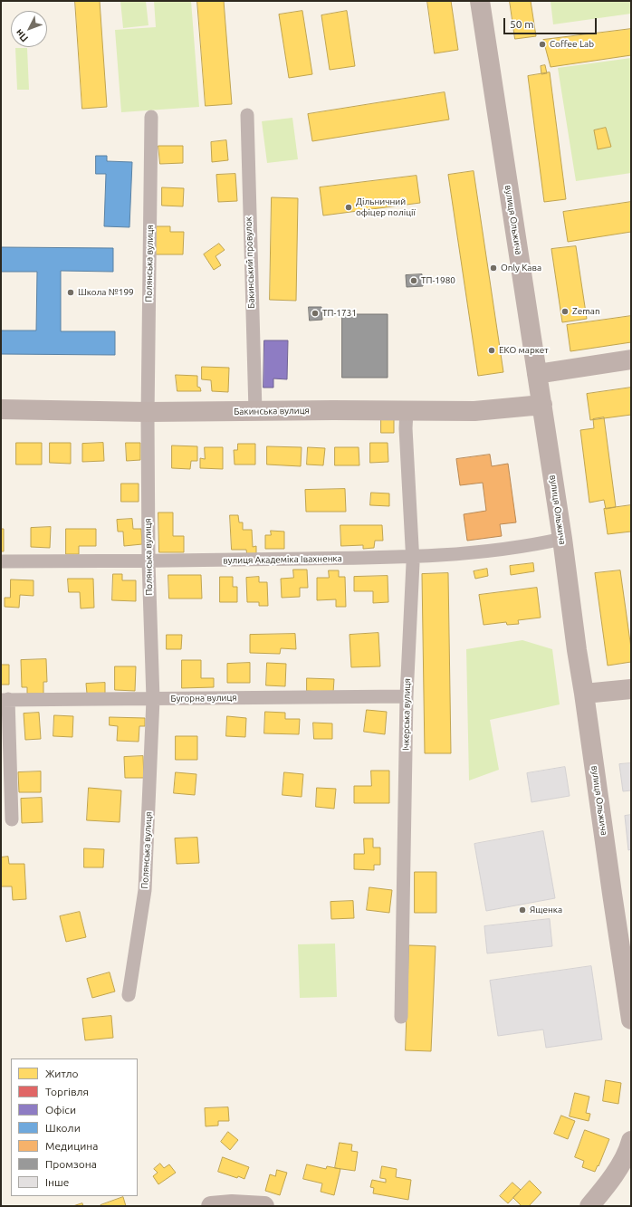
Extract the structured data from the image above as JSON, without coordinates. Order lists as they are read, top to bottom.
{
  "streets": {
    "main road": ["вулиця Ольжича", "Бакинська вулиця"],
    "street": [
      "Бакинський провулок",
      "Полянська вулиця",
      "вулиця Академіка Івахненка",
      "Бугорна вулиця",
      "Ічкерська вулиця"
    ]
  },
  "crossings": [
    ["вулиця Ольжича", "Бакинська вулиця"],
    ["вулиця Ольжича", "вулиця Академіка Івахненка"],
    ["Бакинський провулок", "Бакинська вулиця"],
    ["Полянська вулиця", "Бакинська вулиця"],
    ["Полянська вулиця", "вулиця Академіка Івахненка"],
    ["Полянська вулиця", "Бугорна вулиця"],
    ["Бакинська вулиця", "Ічкерська вулиця"],
    ["вулиця Академіка Івахненка", "Ічкерська вулиця"],
    ["Бугорна вулиця", "Ічкерська вулиця"]
  ],
  "places": [
    "Coffee Lab",
    "Дільничний офіцер поліції",
    "Only Кава",
    "ТП-1980",
    "Школа №199",
    "Zeman",
    "ТП-1731",
    "ЕКО маркет",
    "Ященка"
  ],
  "legend": [
    "Житло",
    "Торгівля",
    "Офіси",
    "Школи",
    "Медицина",
    "Промзона",
    "Інше"
  ],
  "scale_bar": "50 m",
  "north": "bottom left"
}
